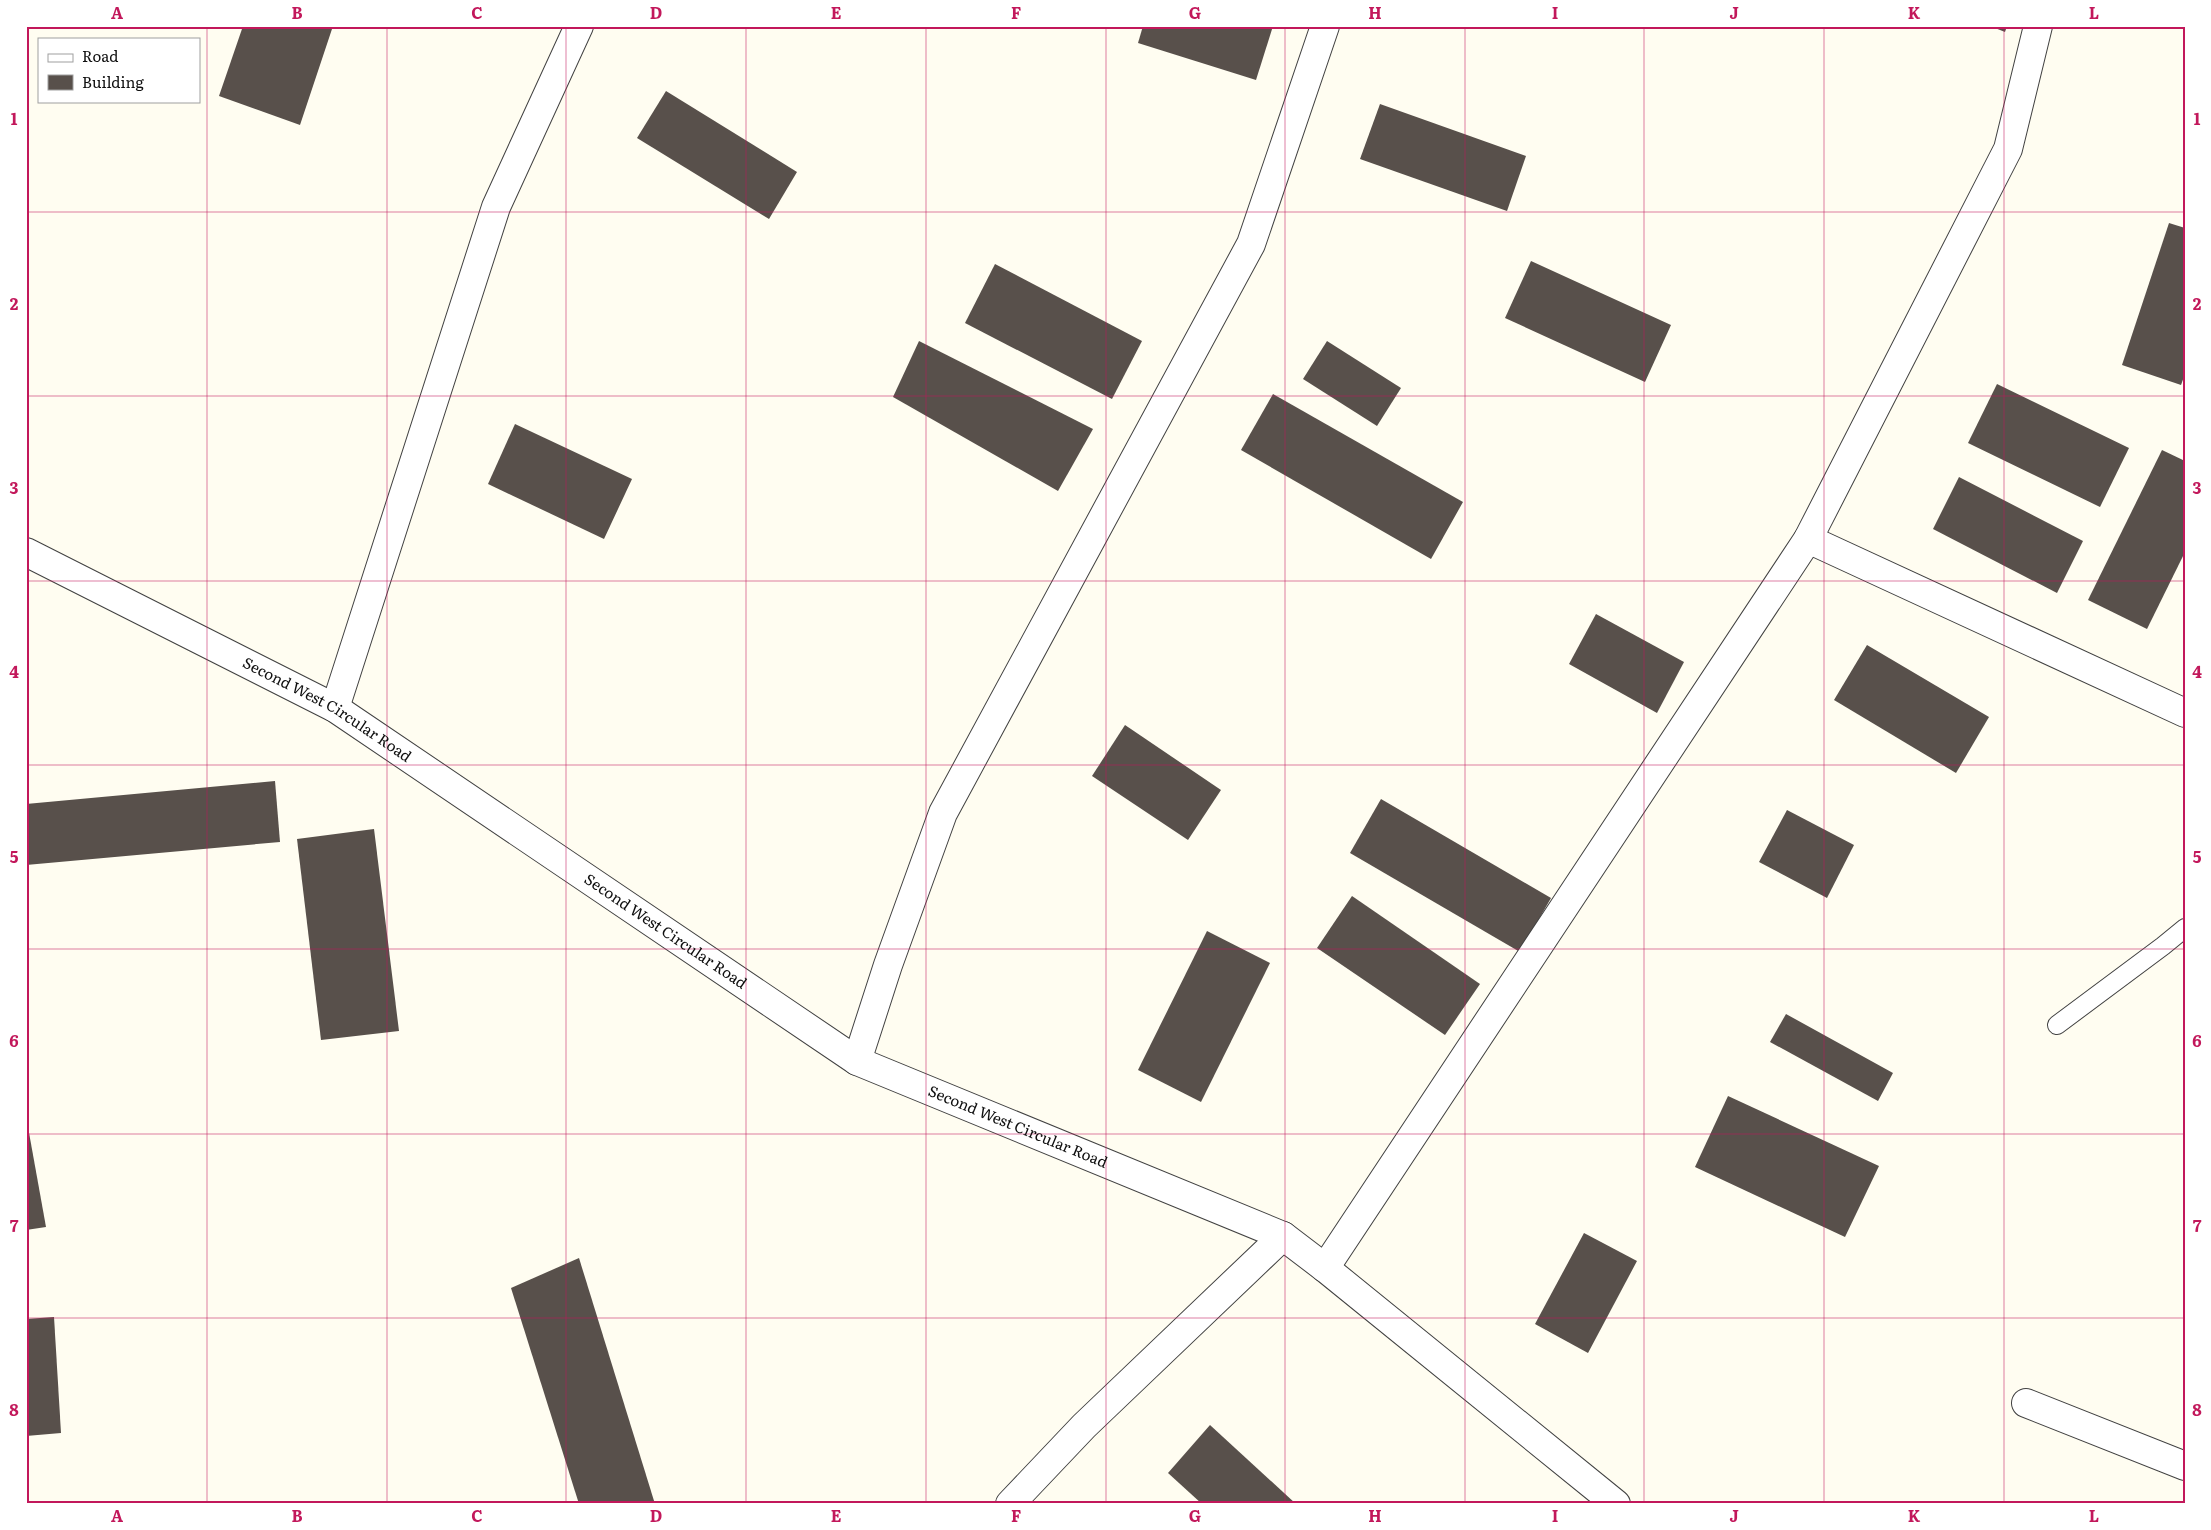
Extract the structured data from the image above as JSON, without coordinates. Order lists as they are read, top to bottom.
{
  "streets": {
    "street": ["Second West Circular Road"]
  },
  "legend": ["Road", "Building"],
  "grid": {
    "columns": [
      "A",
      "B",
      "C",
      "D",
      "E",
      "F",
      "G",
      "H",
      "I",
      "J",
      "K",
      "L"
    ],
    "rows": [
      "1",
      "2",
      "3",
      "4",
      "5",
      "6",
      "7",
      "8"
    ]
  }
}
